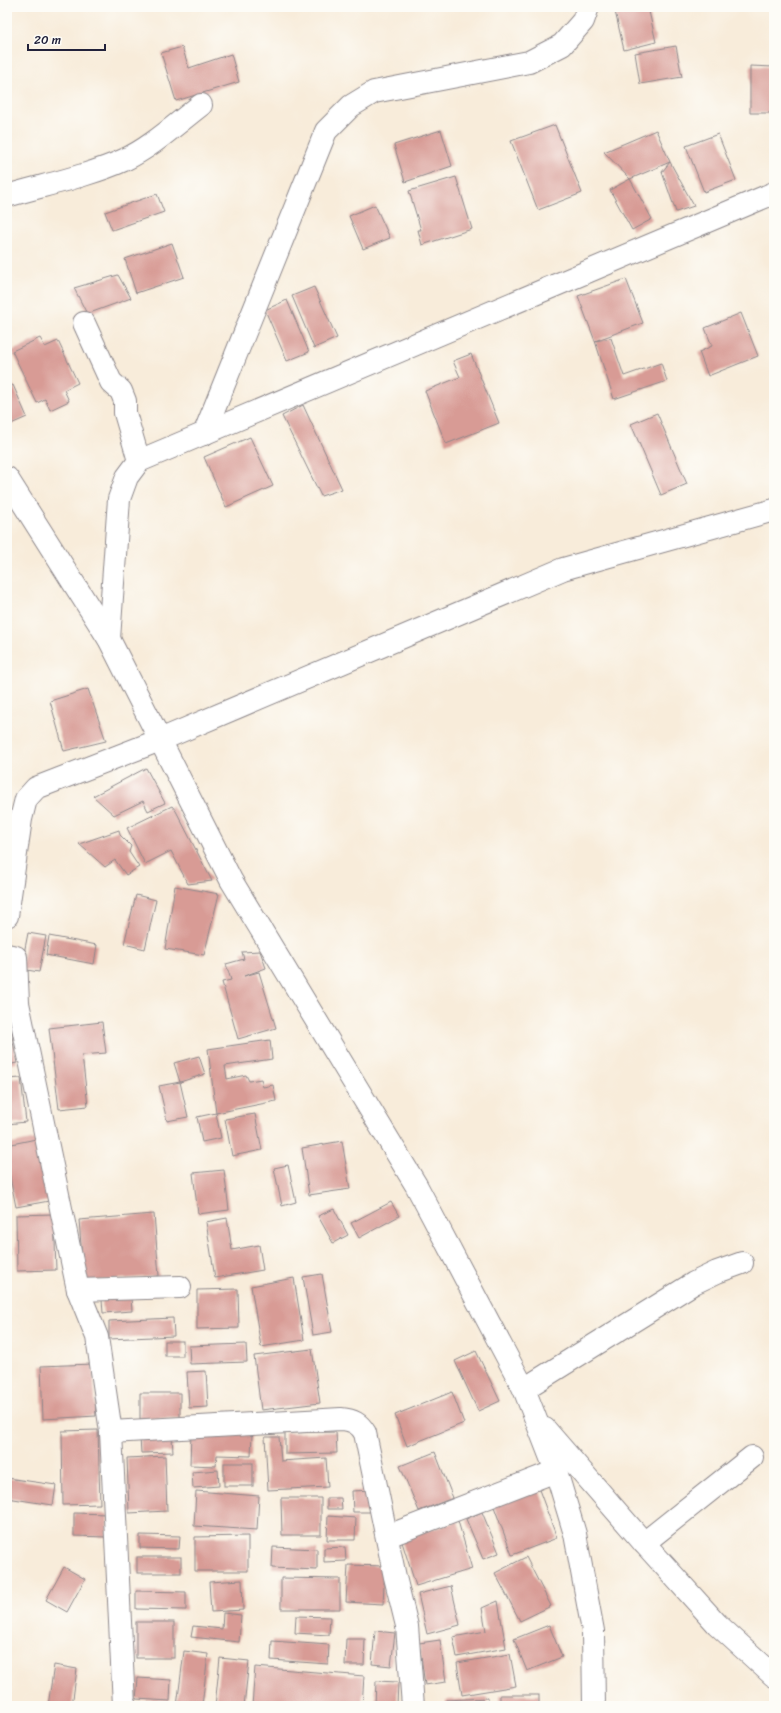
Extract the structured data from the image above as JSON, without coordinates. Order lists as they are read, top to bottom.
{
  "scale_bar": "20 m"
}
